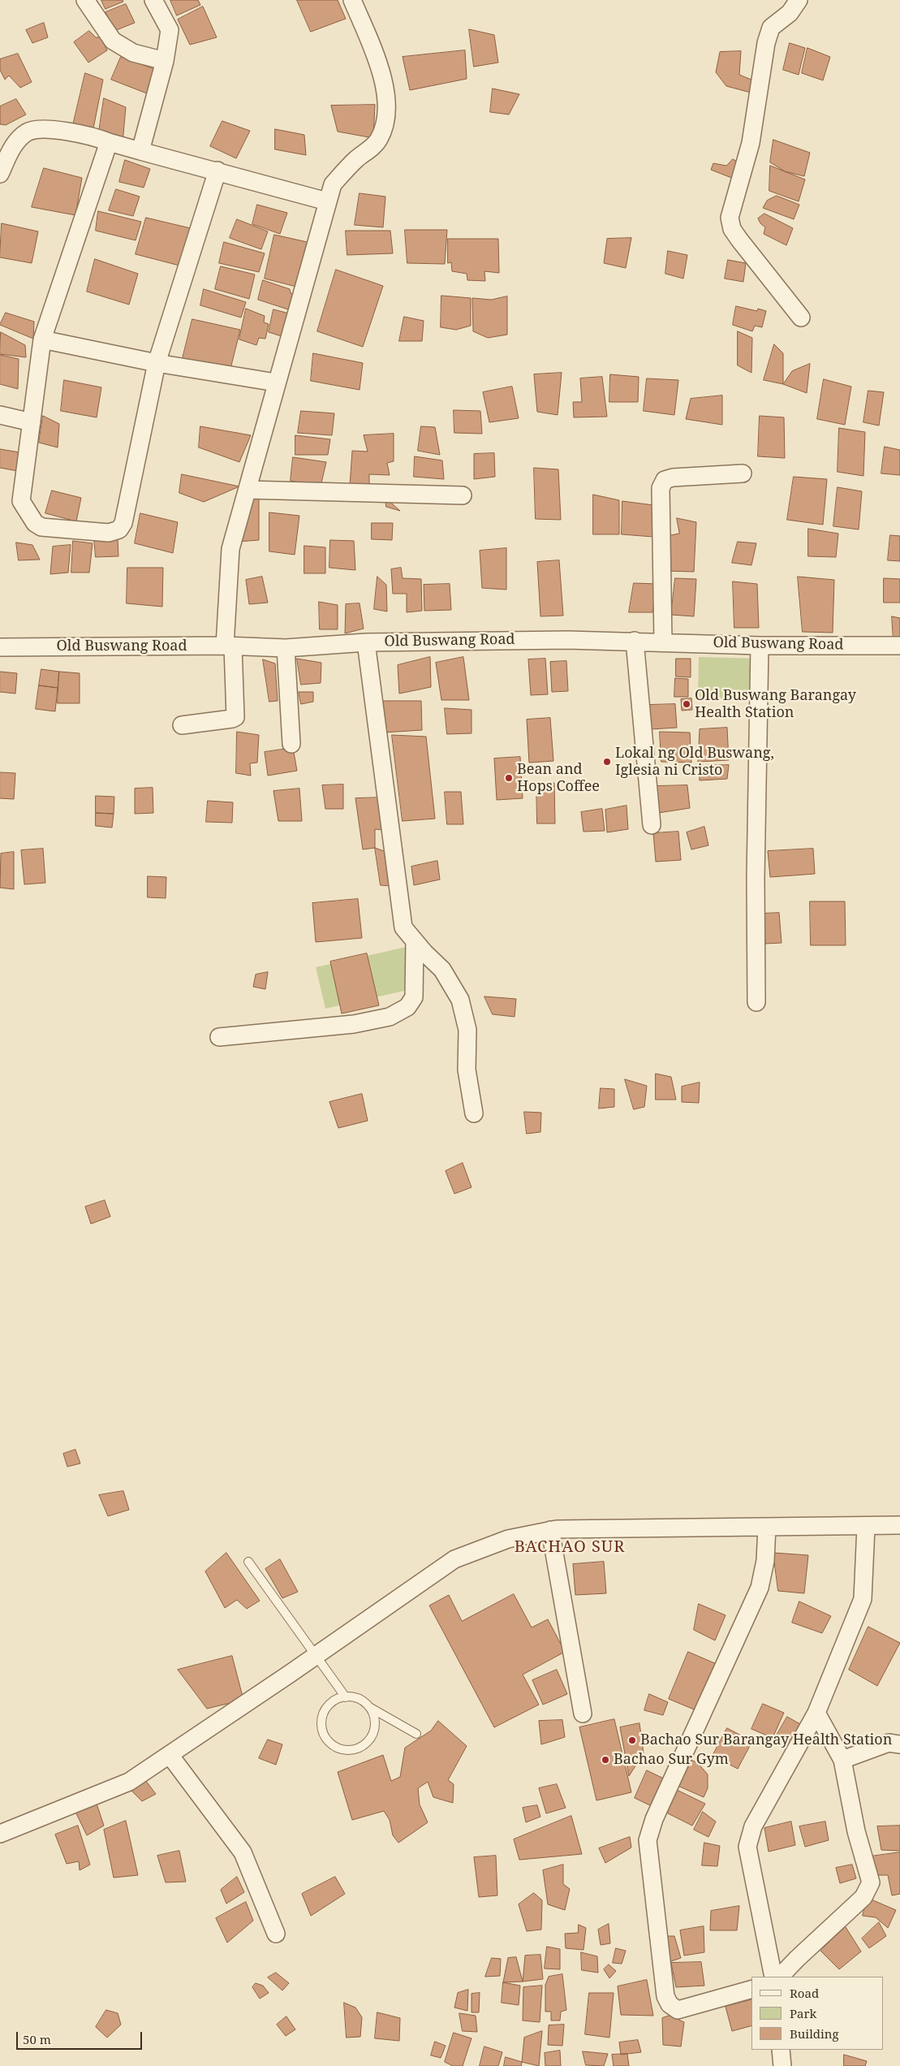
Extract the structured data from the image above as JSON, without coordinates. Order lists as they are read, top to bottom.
{
  "streets": {
    "street": ["Old Buswang Road"]
  },
  "districts": ["BACHAO SUR"],
  "places": [
    "Old Buswang Barangay Health Station",
    "Lokal ng Old Buswang, Iglesia ni Cristo",
    "Bean and Hops Coffee",
    "Bachao Sur Barangay Health Station",
    "Bachao Sur Gym"
  ],
  "legend": ["Road", "Park", "Building"],
  "scale_bar": "50 m"
}
